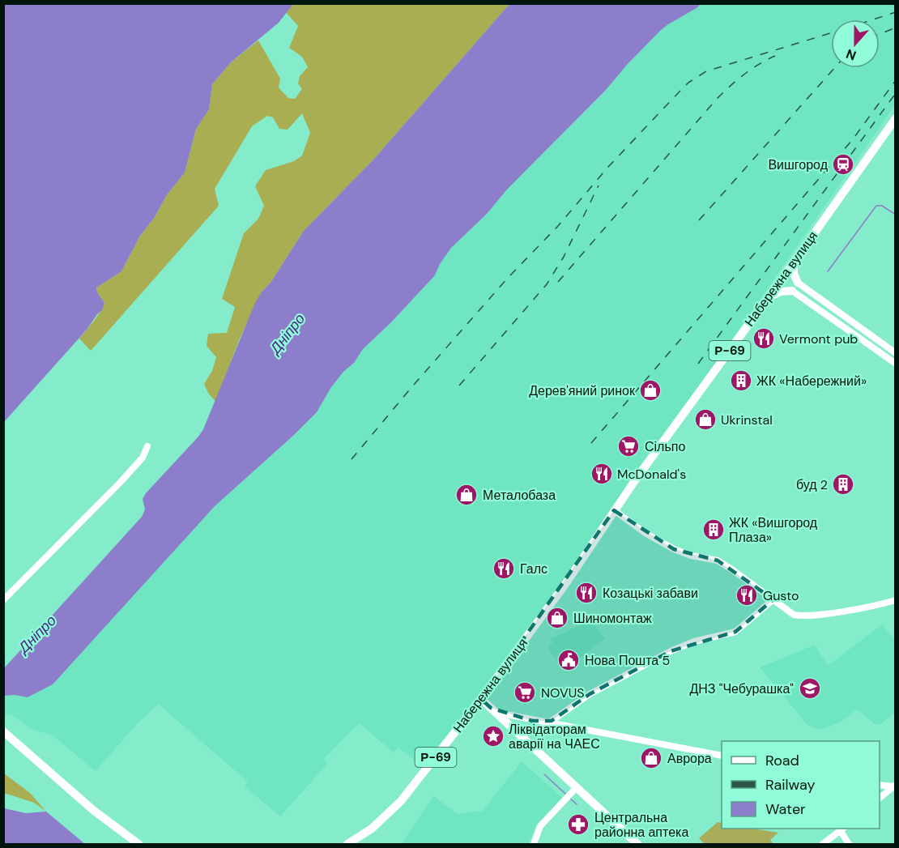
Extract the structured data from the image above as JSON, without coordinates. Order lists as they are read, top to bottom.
{
  "streets": {
    "main road": ["Набережна вулиця", "Р-69"]
  },
  "water": ["Дніпро"],
  "places": {
    "station": ["Вишгород"],
    "restaurant": [
      "Vermont pub",
      "McDonald's",
      "Галс",
      "Козацькі забави",
      "Gusto"
    ],
    "building": ["ЖК «Набережний»", "буд 2", "ЖК «Вишгород Плаза»"],
    "shop": [
      "Дерев'яний ринок",
      "Ukrinstal",
      "Металобаза",
      "Шиномонтаж",
      "Аврора"
    ],
    "supermarket": ["Сільпо", "NOVUS"],
    "public building": ["Нова Пошта 5"],
    "school or university": ["ДНЗ \"Чебурашка\""],
    "place": ["Ліквідаторам аварії на ЧАЕС"],
    "pharmacy": ["Центральна районна аптека"]
  },
  "legend": ["Road", "Railway", "Water"],
  "north": "bottom"
}
